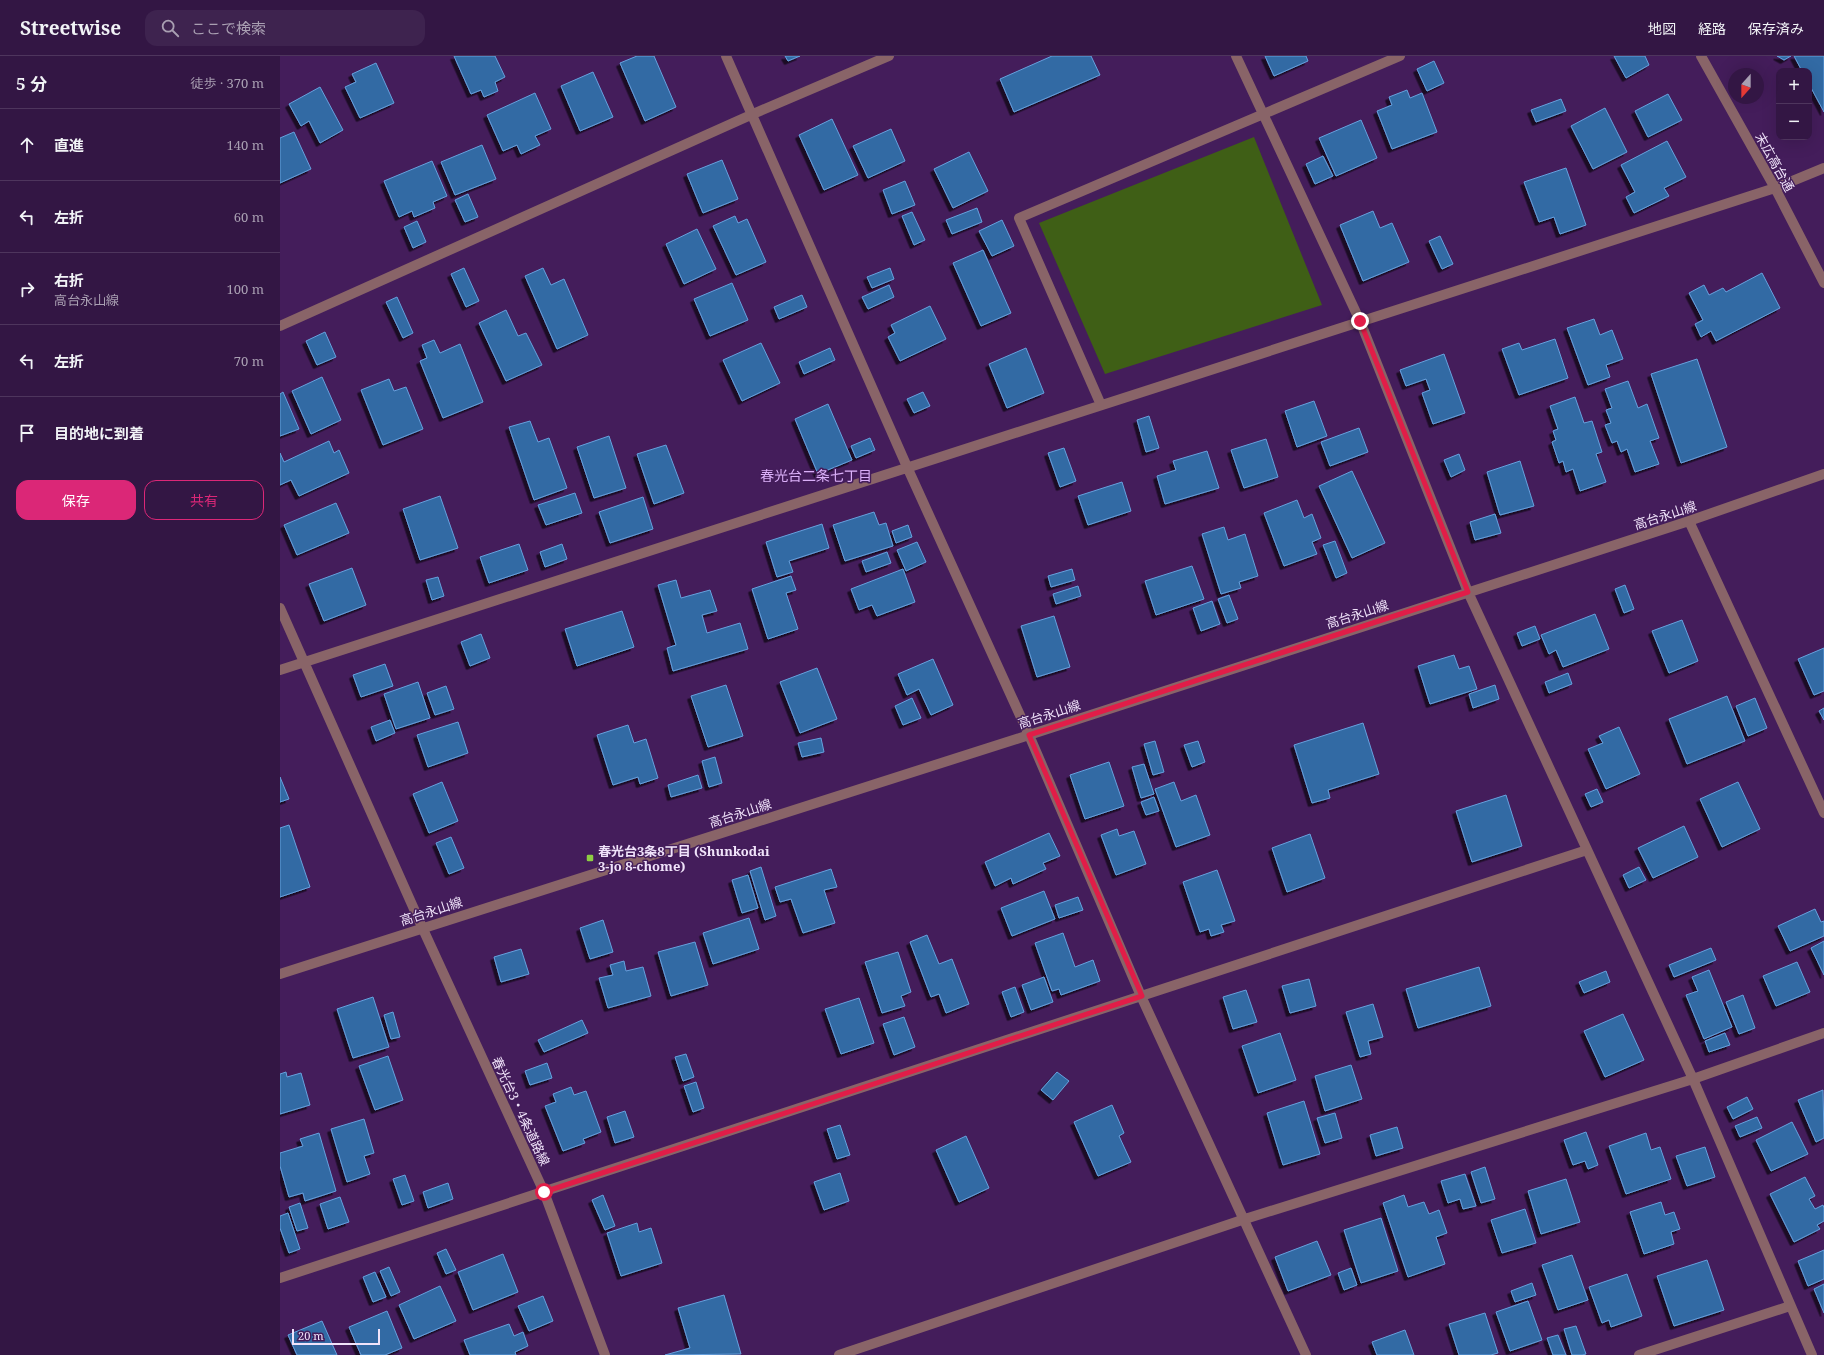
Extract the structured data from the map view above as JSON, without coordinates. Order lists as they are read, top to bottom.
{
  "streets": {
    "street": ["末広高台通", "高台永山線", "春光台3・4条道路線"]
  },
  "crossings": [
    ["高台永山線", "春光台3・4条道路線"]
  ],
  "districts": ["春光台二条七丁目"],
  "places": {
    "transit": ["春光台3条8丁目 (Shunkodai 3-jo 8-chome)"]
  },
  "scale_bar": "20 m",
  "north": "bottom",
  "page": {
    "header": "Streetwise",
    "search": "ここで検索",
    "nav": ["地図", "経路", "保存済み"],
    "heading": ["5 分", "徒歩 · 370 m"],
    "map_buttons": ["+", "−"],
    "list": [
      ["直進", "140 m"],
      ["左折", "60 m"],
      ["右折", "高台永山線", "100 m"],
      ["左折", "70 m"],
      "目的地に到着"
    ],
    "buttons": ["保存", "共有"],
    "scale": "20 m"
  }
}
